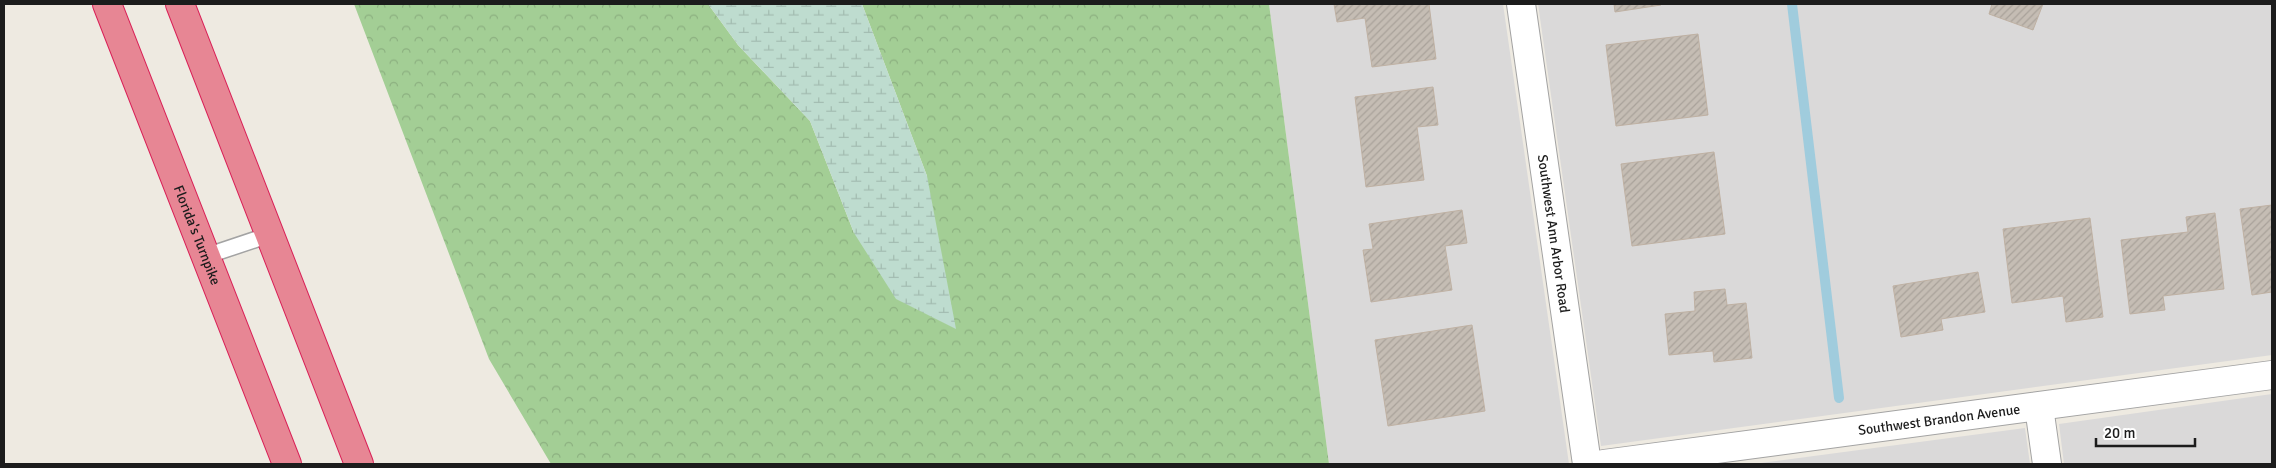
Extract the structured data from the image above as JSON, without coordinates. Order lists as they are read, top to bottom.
{
  "streets": {
    "highway": ["Florida's Turnpike"],
    "street": ["Southwest Ann Arbor Road", "Southwest Brandon Avenue"]
  },
  "scale_bar": "20 m"
}
